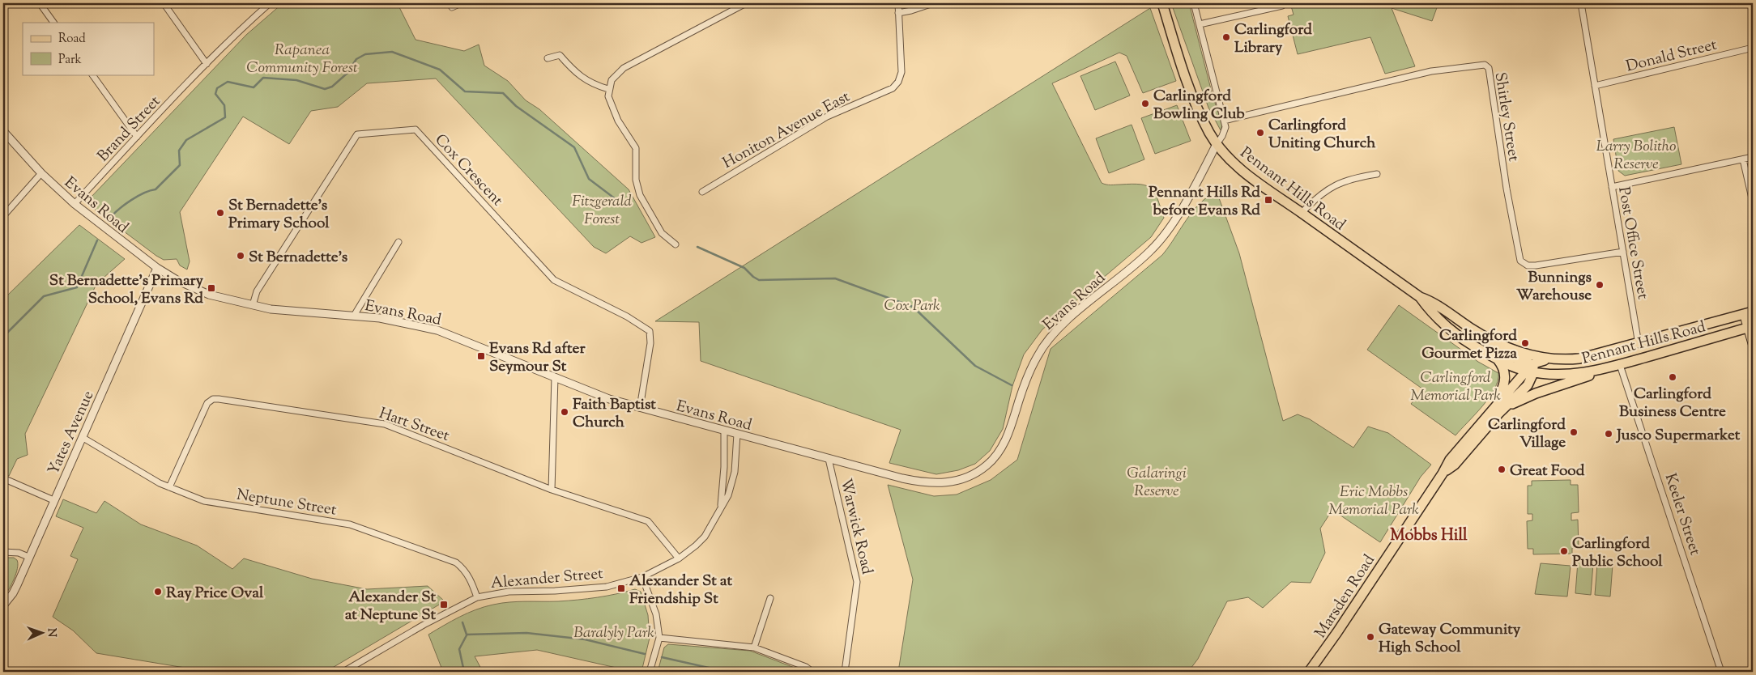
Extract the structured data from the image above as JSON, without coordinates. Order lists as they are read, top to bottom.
{
  "streets": {
    "highway": ["Pennant Hills Road", "Marsden Road"],
    "street": [
      "Donald Street",
      "Shirley Street",
      "Brand Street",
      "Honiton Avenue East",
      "Cox Crescent",
      "Evans Road",
      "Post Office Street",
      "Hart Street",
      "Yates Avenue",
      "Neptune Street",
      "Keeler Street",
      "Warwick Road",
      "Alexander Street"
    ]
  },
  "crossings": [
    ["Donald Street", "Post Office Street"],
    ["Shirley Street", "Post Office Street"],
    ["Brand Street", "Evans Road"],
    ["Cox Crescent", "Evans Road"],
    ["Pennant Hills Road", "Evans Road"],
    ["Pennant Hills Road", "Post Office Street"],
    ["Pennant Hills Road", "Keeler Street"],
    ["Pennant Hills Road", "Marsden Road"],
    ["Evans Road", "Yates Avenue"],
    ["Evans Road", "Warwick Road"],
    ["Evans Road", "Alexander Street"],
    ["Hart Street", "Neptune Street"],
    ["Hart Street", "Alexander Street"],
    ["Yates Avenue", "Neptune Street"],
    ["Neptune Street", "Alexander Street"]
  ],
  "districts": ["Mobbs Hill"],
  "parks": [
    "Rapanea Community Forest",
    "Larry Bolitho Reserve",
    "Fitzgerald Forest",
    "Cox Park",
    "Carlingford Memorial Park",
    "Galaringi Reserve",
    "Eric Mobbs Memorial Park",
    "Baralyly Park"
  ],
  "places": {
    "other": [
      "Carlingford Library",
      "Carlingford Bowling Club",
      "Carlingford Uniting Church",
      "St Bernadette's Primary School",
      "St Bernadette's",
      "Bunnings Warehouse",
      "Carlingford Gourmet Pizza",
      "Carlingford Business Centre",
      "Faith Baptist Church",
      "Carlingford Village",
      "Jusco Supermarket",
      "Great Food",
      "Carlingford Public School",
      "Ray Price Oval",
      "Gateway Community High School"
    ],
    "transit": [
      "Pennant Hills Rd before Evans Rd",
      "St Bernadette's Primary School, Evans Rd",
      "Evans Rd after Seymour St",
      "Alexander St at Friendship St",
      "Alexander St at Neptune St"
    ]
  },
  "legend": ["Road", "Park"],
  "north": "right"
}
